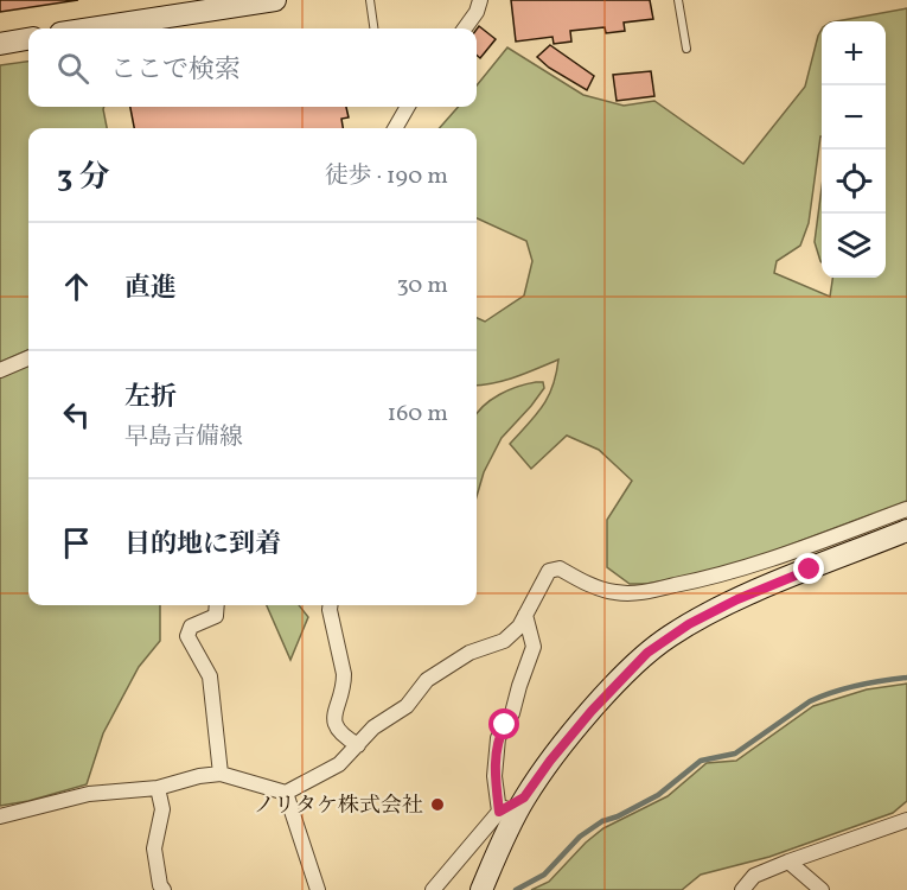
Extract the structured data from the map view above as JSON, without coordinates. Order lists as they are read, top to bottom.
{
  "places": ["ノリタケ株式会社"],
  "page": {
    "map_buttons": ["+", "−"],
    "search": "ここで検索",
    "heading": ["3 分", "徒歩 · 190 m"],
    "list": [
      ["直進", "30 m"],
      ["左折", "早島吉備線", "160 m"],
      "目的地に到着"
    ]
  }
}
